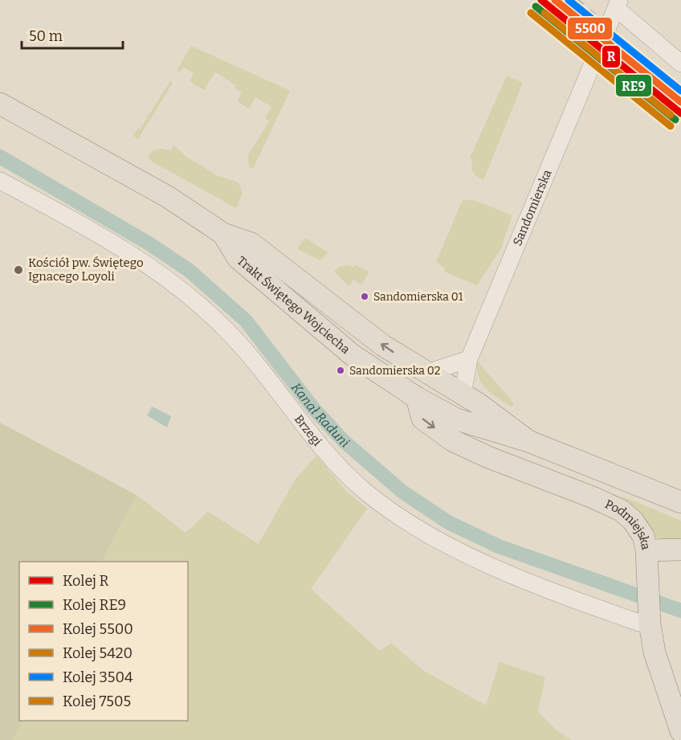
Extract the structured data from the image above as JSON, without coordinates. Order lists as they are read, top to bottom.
{
  "streets": {
    "main road": ["Sandomierska", "Trakt Świętego Wojciecha", "Podmiejska"],
    "street": ["Brzegi"]
  },
  "crossings": [
    ["Sandomierska", "Trakt Świętego Wojciecha"],
    ["Trakt Świętego Wojciecha", "Podmiejska"],
    ["Brzegi", "Podmiejska"]
  ],
  "water": ["Kanał Raduni"],
  "places": ["Kościół pw. Świętego Ignacego Loyoli", "Sandomierska 01", "Sandomierska 02"],
  "lines": [
    "rail line R",
    "rail line 5500",
    "rail line 3504",
    "rail line RE9",
    "rail line 5420",
    "rail line 7505"
  ],
  "legend": [
    "Kolej R",
    "Kolej RE9",
    "Kolej 5500",
    "Kolej 5420",
    "Kolej 3504",
    "Kolej 7505"
  ],
  "scale_bar": "50 m"
}
